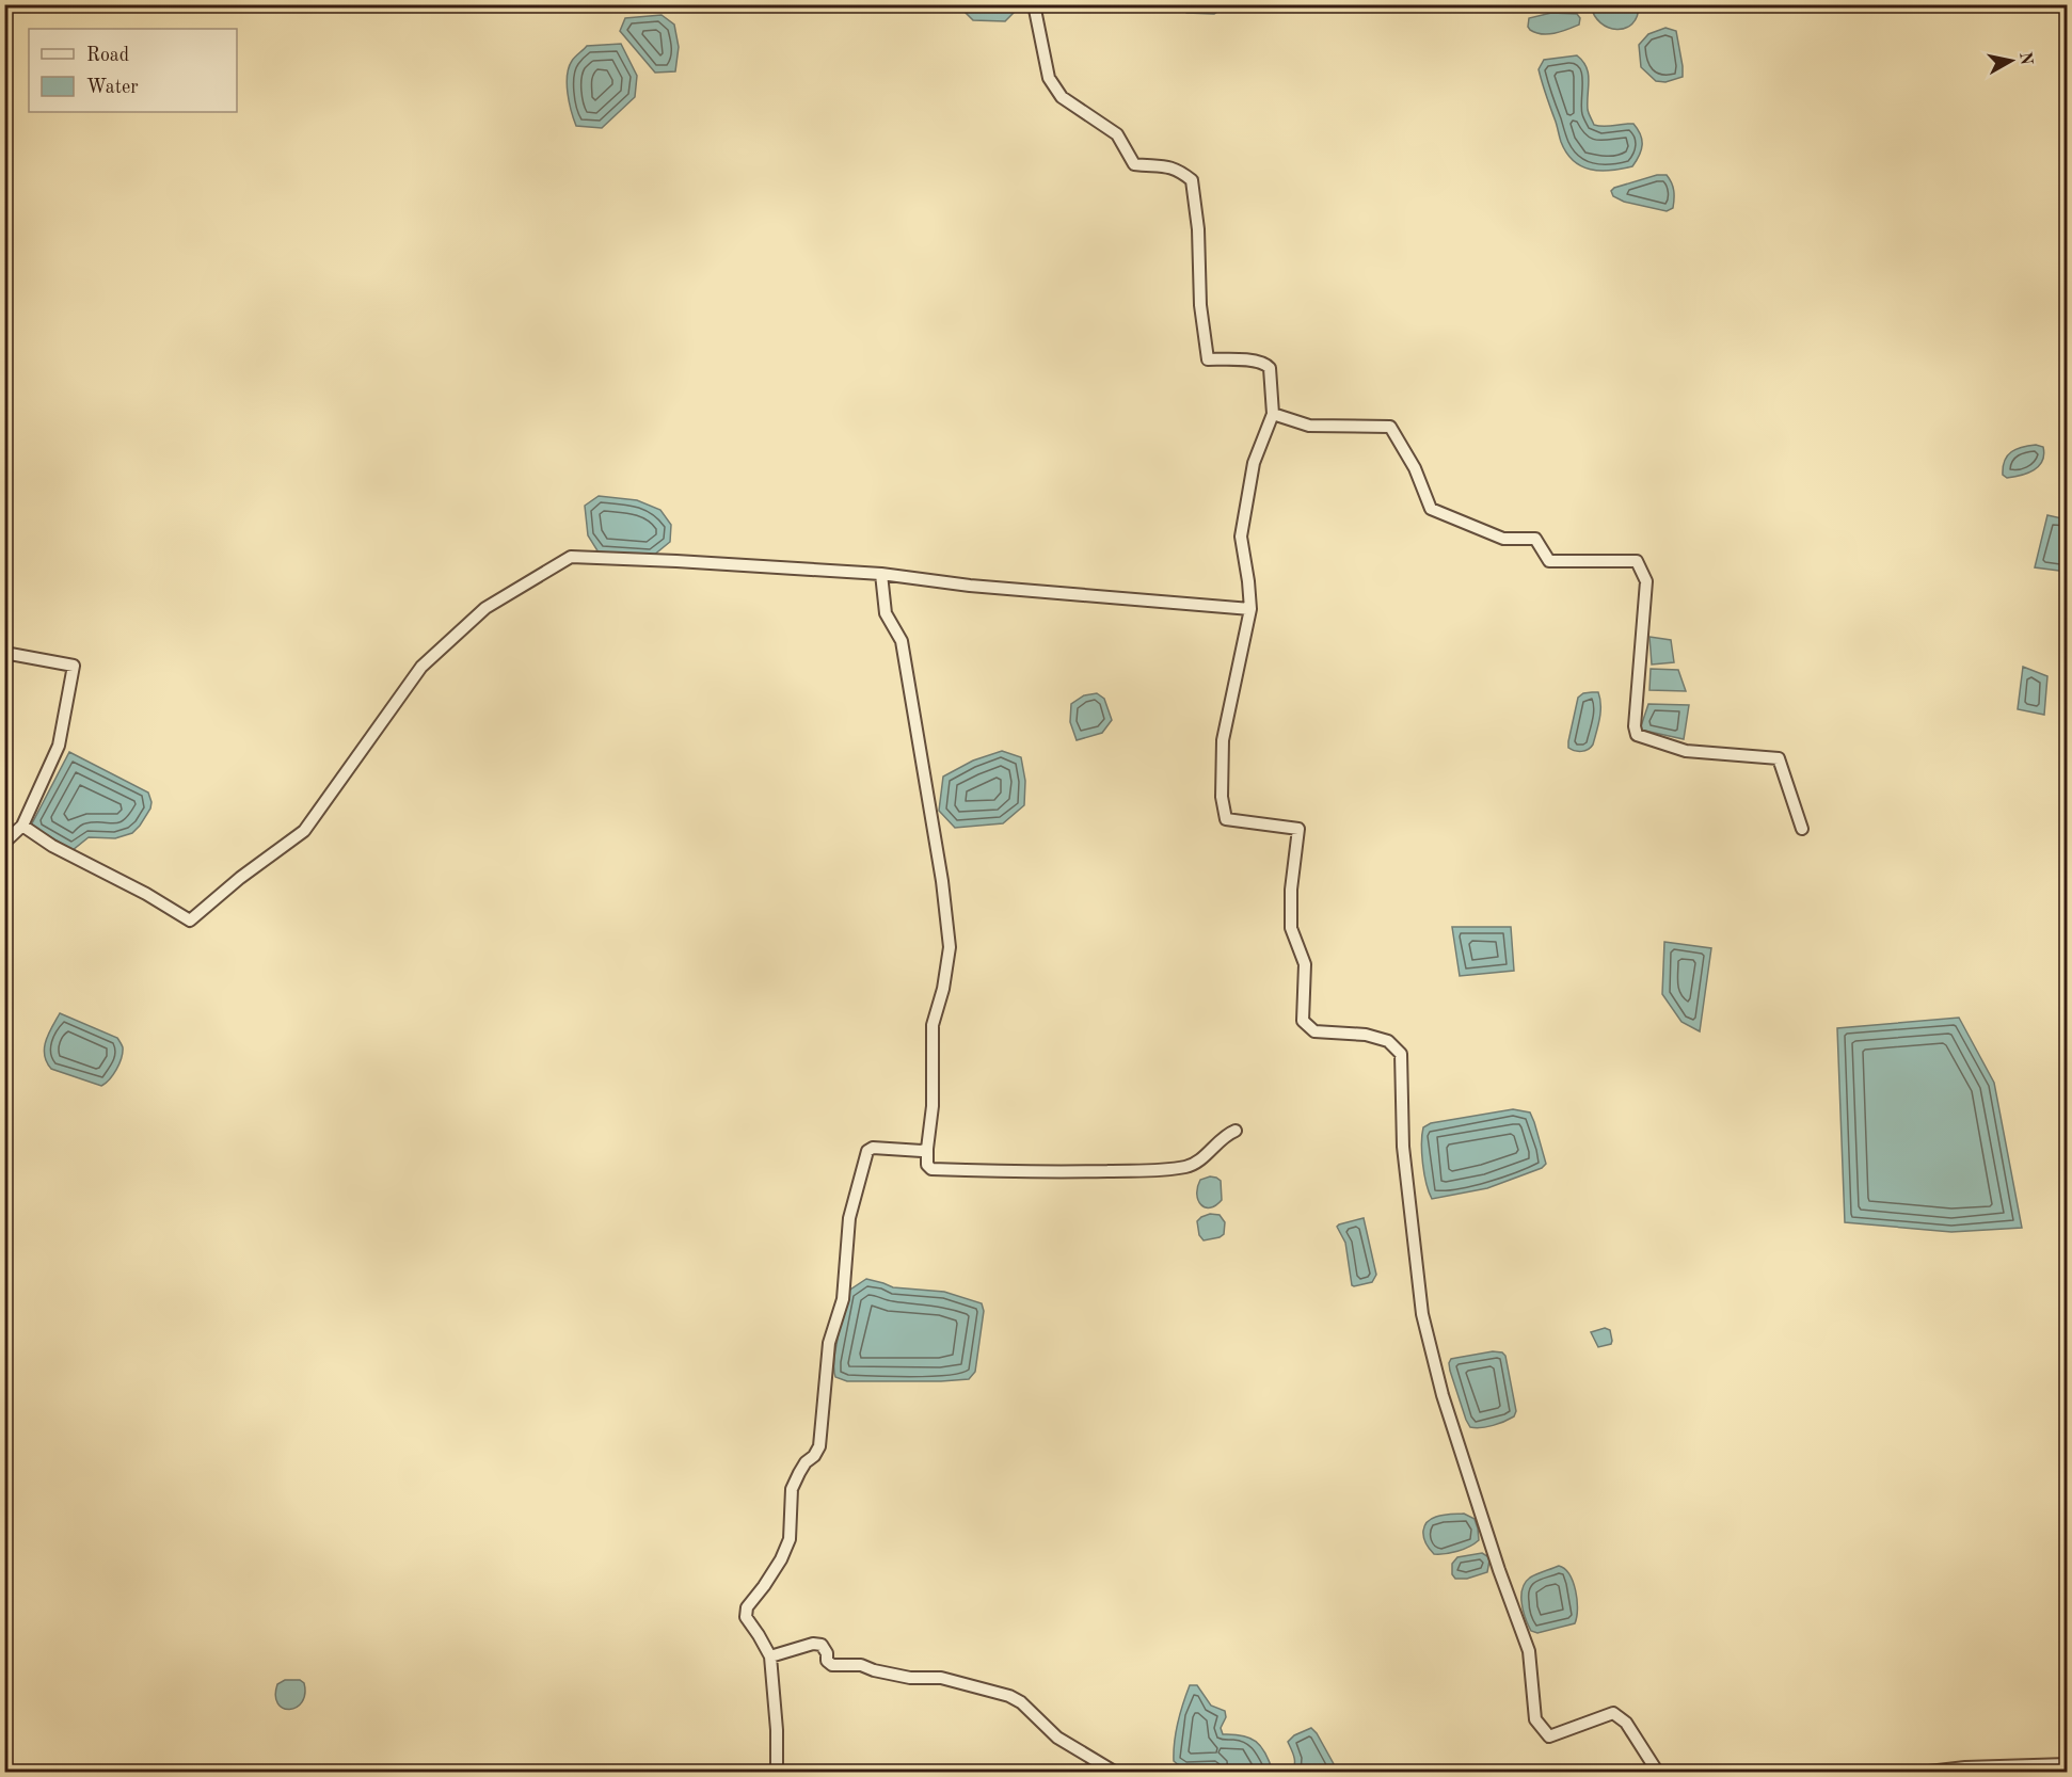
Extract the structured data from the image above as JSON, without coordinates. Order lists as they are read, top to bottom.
{
  "legend": ["Road", "Water"],
  "north": "right"
}
